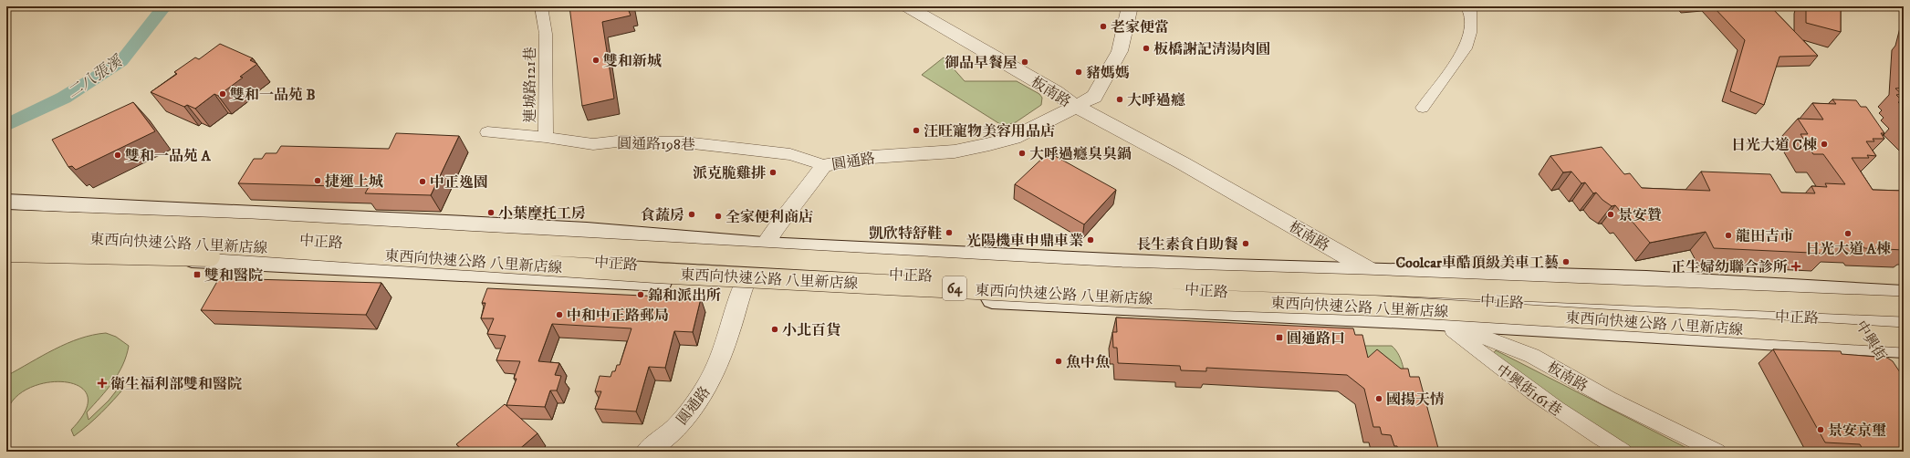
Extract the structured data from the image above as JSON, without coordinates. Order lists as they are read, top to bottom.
{
  "streets": {
    "highway": ["東西向快速公路 八里新店線", "64"],
    "main road": ["中正路"],
    "street": [
      "連城路121巷",
      "板南路",
      "圓通路198巷",
      "圓通路",
      "中興街",
      "中興街161巷"
    ]
  },
  "crossings": [
    ["連城路121巷", "圓通路198巷"],
    ["板南路", "圓通路"],
    ["板南路", "中正路"],
    ["板南路", "中興街161巷"],
    ["圓通路198巷", "圓通路"],
    ["圓通路", "中正路"],
    ["中正路", "中興街"],
    ["中正路", "中興街161巷"]
  ],
  "water": ["二八張溪"],
  "places": {
    "other": [
      "老家便當",
      "板橋謝記清湯肉圓",
      "雙和新城",
      "御品早餐屋",
      "豬媽媽",
      "雙和一品苑 B",
      "大呼過癮",
      "汪旺寵物美容用品店",
      "日光大道 C棟",
      "大呼過癮臭臭鍋",
      "雙和一品苑 A",
      "派克脆雞排",
      "捷運上城",
      "中正逸園",
      "小葉摩托工房",
      "食蔬房",
      "景安贊",
      "全家便利商店",
      "凱欣特舒鞋",
      "日光大道 A棟",
      "龍田吉市",
      "光陽機車申鼎車業",
      "長生素食自助餐",
      "Coolcar車酷頂級美車工藝",
      "錦和派出所",
      "中和中正路郵局",
      "小北百貨",
      "魚中魚",
      "國揚天情",
      "景安京璽"
    ],
    "health": ["正生婦幼聯合診所", "衛生福利部雙和醫院"],
    "transit": ["雙和醫院", "圓通路口"]
  }
}
